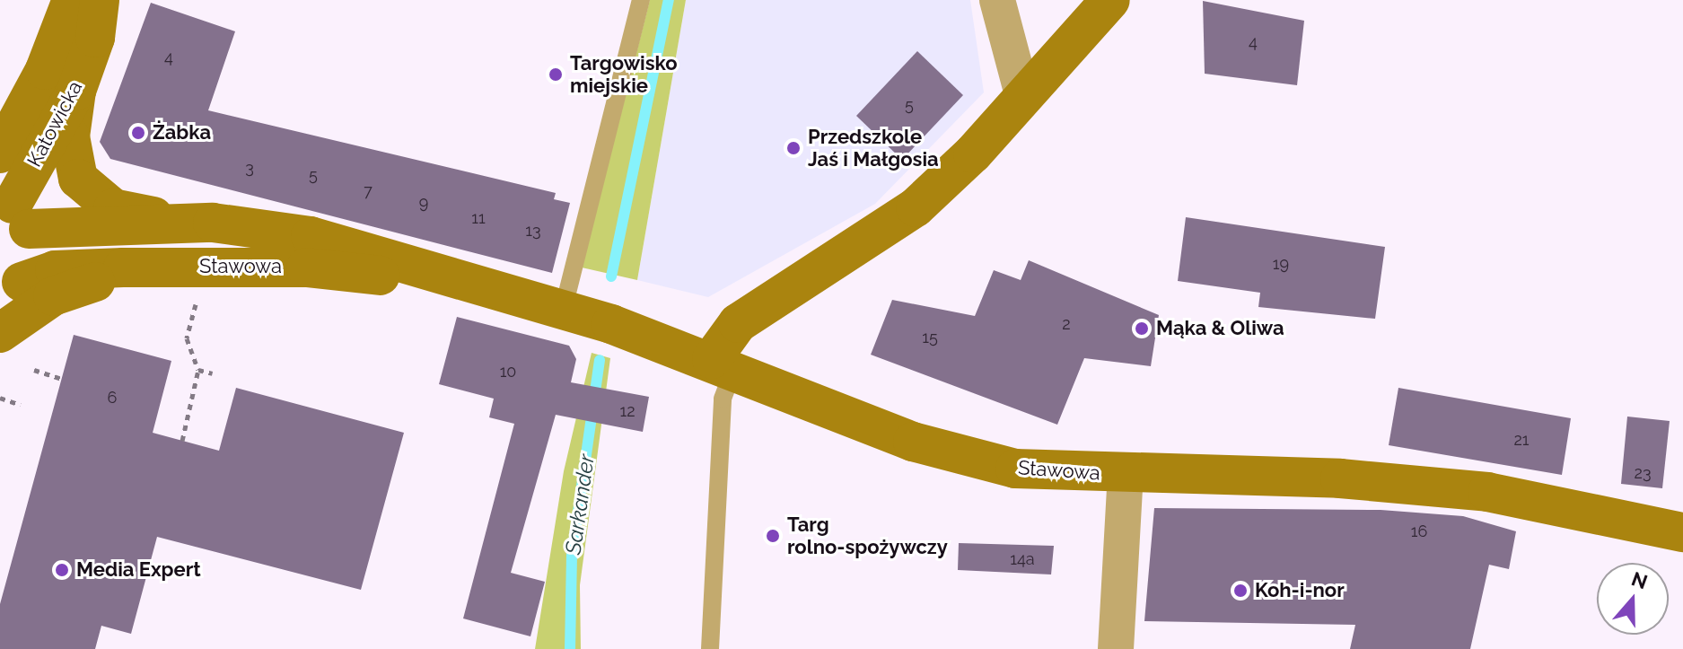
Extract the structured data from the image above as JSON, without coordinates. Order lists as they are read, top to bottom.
{
  "streets": {
    "street": ["Katowicka", "Stawowa"]
  },
  "crossings": [
    ["Katowicka", "Stawowa"]
  ],
  "water": ["Sarkander"],
  "places": [
    "Targowisko miejskie",
    "Żabka",
    "Przedszkole Jaś i Małgosia",
    "Mąka & Oliwa",
    "Targ rolno-spożywczy",
    "Media Expert",
    "Koh-i-nor"
  ],
  "house_numbers": [
    "4",
    "4",
    "5",
    "3",
    "5",
    "7",
    "9",
    "11",
    "13",
    "19",
    "2",
    "15",
    "10",
    "6",
    "12",
    "21",
    "23",
    "16",
    "14a"
  ],
  "north": "top"
}
